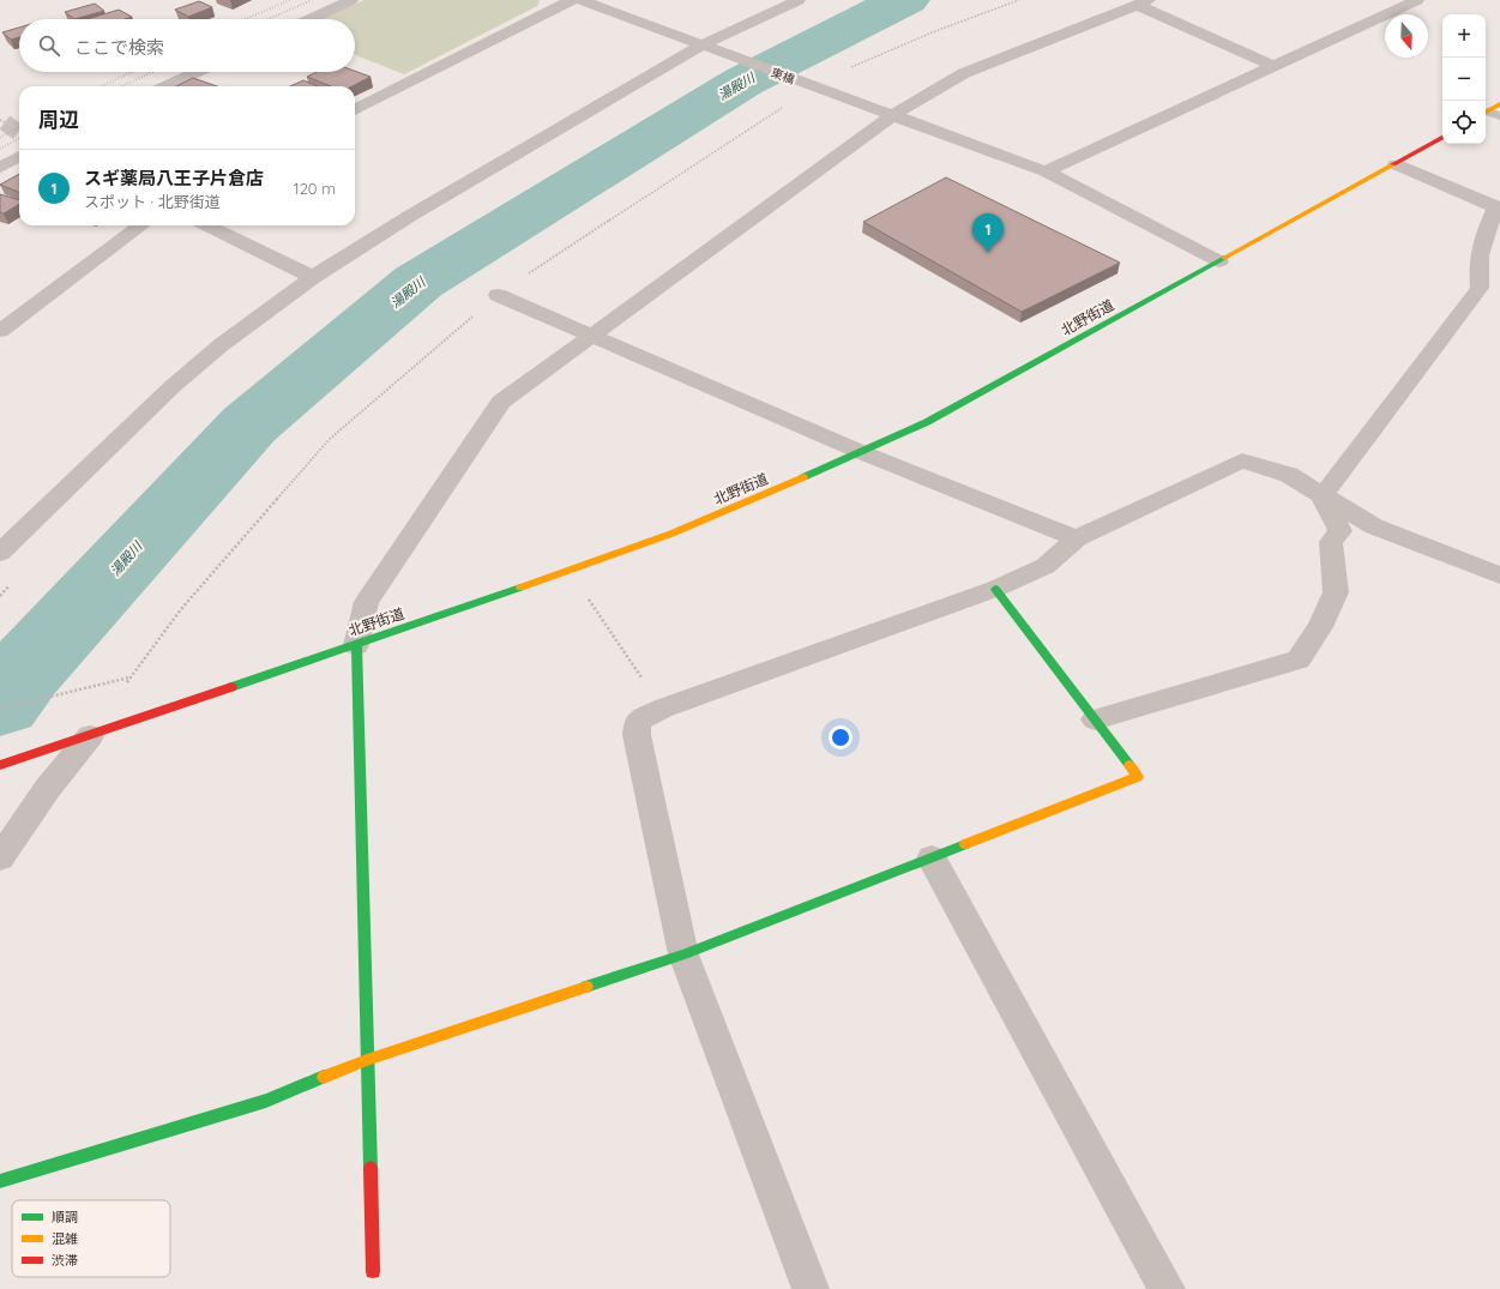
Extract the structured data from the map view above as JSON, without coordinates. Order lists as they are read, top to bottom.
{
  "streets": {
    "main road": ["北野街道"],
    "street": ["東橋"]
  },
  "crossings": [
    ["東橋", "北野街道"]
  ],
  "water": ["湯殿川"],
  "legend": ["順調", "混雑", "渋滞"],
  "north": "bottom",
  "page": {
    "map_buttons": ["+", "−"],
    "search": "ここで検索",
    "heading": "周辺",
    "list": [
      {
        "mark": "1",
        "name": "スギ薬局八王子片倉店",
        "note": "スポット · 北野街道",
        "value": "120 m"
      }
    ],
    "pins": "1"
  }
}
